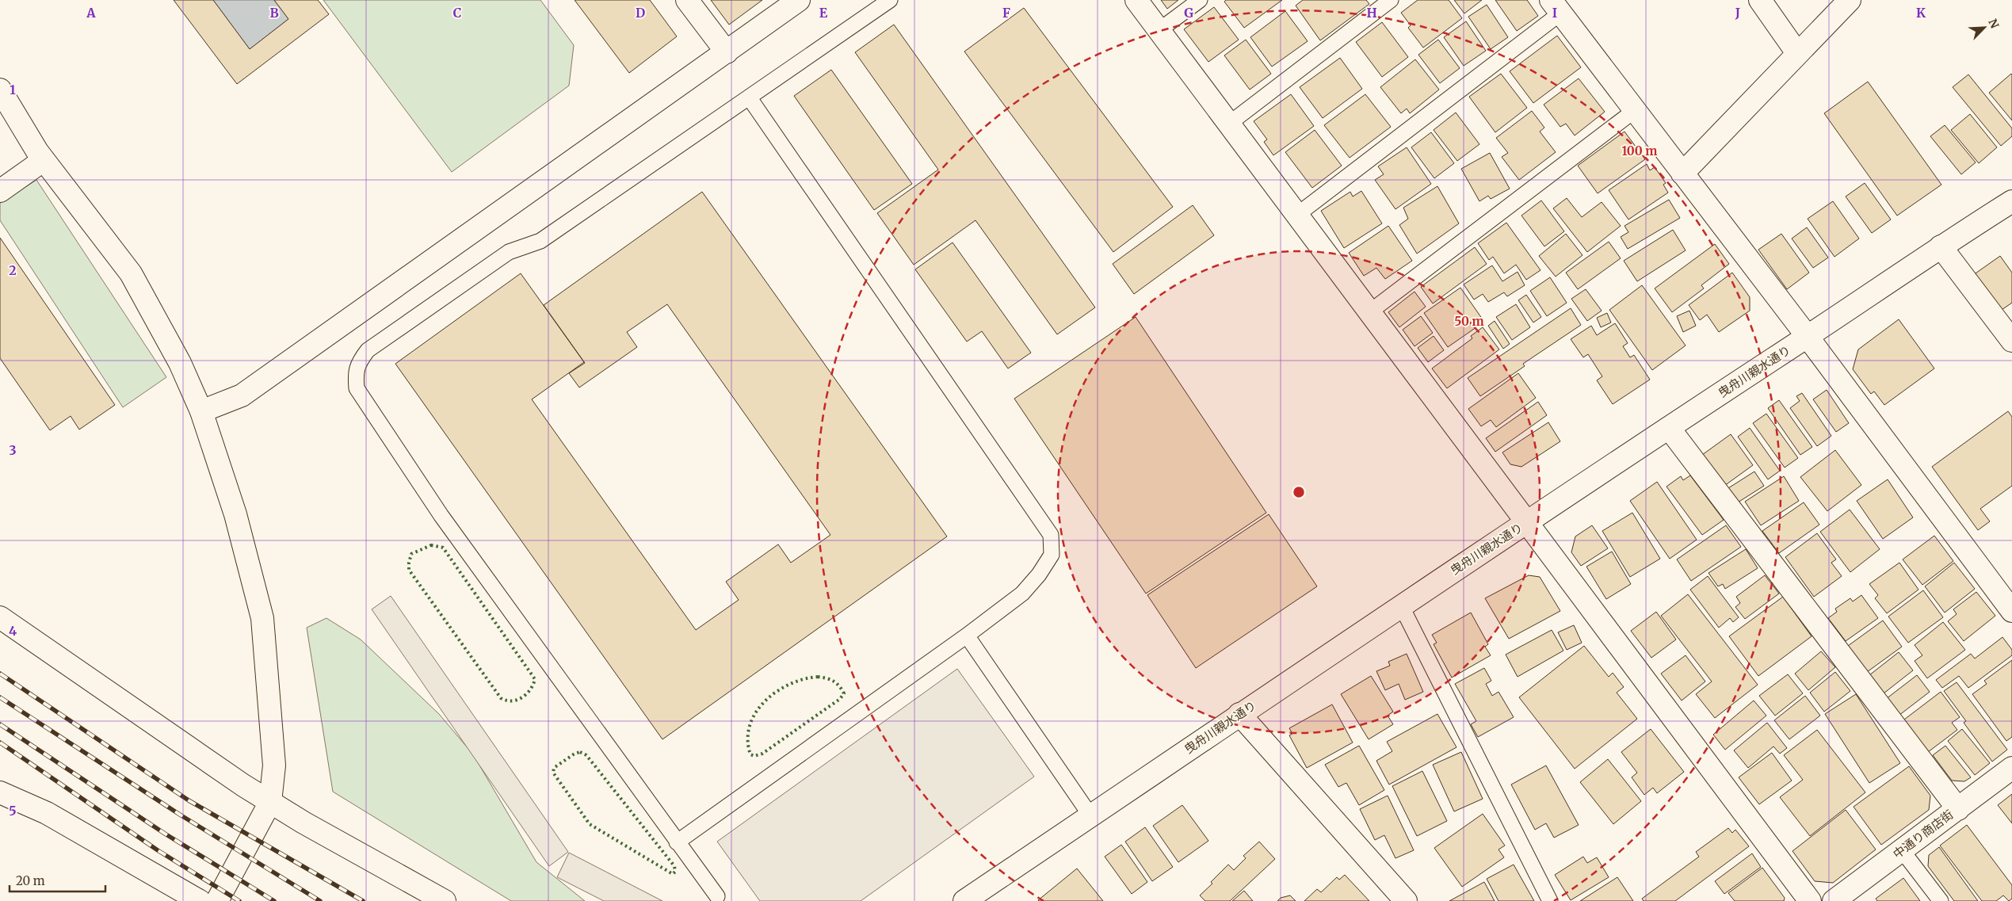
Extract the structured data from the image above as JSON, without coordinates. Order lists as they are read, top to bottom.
{
  "streets": {
    "street": ["曳舟川親水通り", "中通り商店街"]
  },
  "scale_bar": "20 m",
  "north": "top right",
  "grid": {
    "columns": [
      "A",
      "B",
      "C",
      "D",
      "E",
      "F",
      "G",
      "H",
      "I",
      "J",
      "K"
    ],
    "rows": [
      "1",
      "2",
      "3",
      "4",
      "5"
    ]
  },
  "rings": ["100 m", "50 m"]
}
